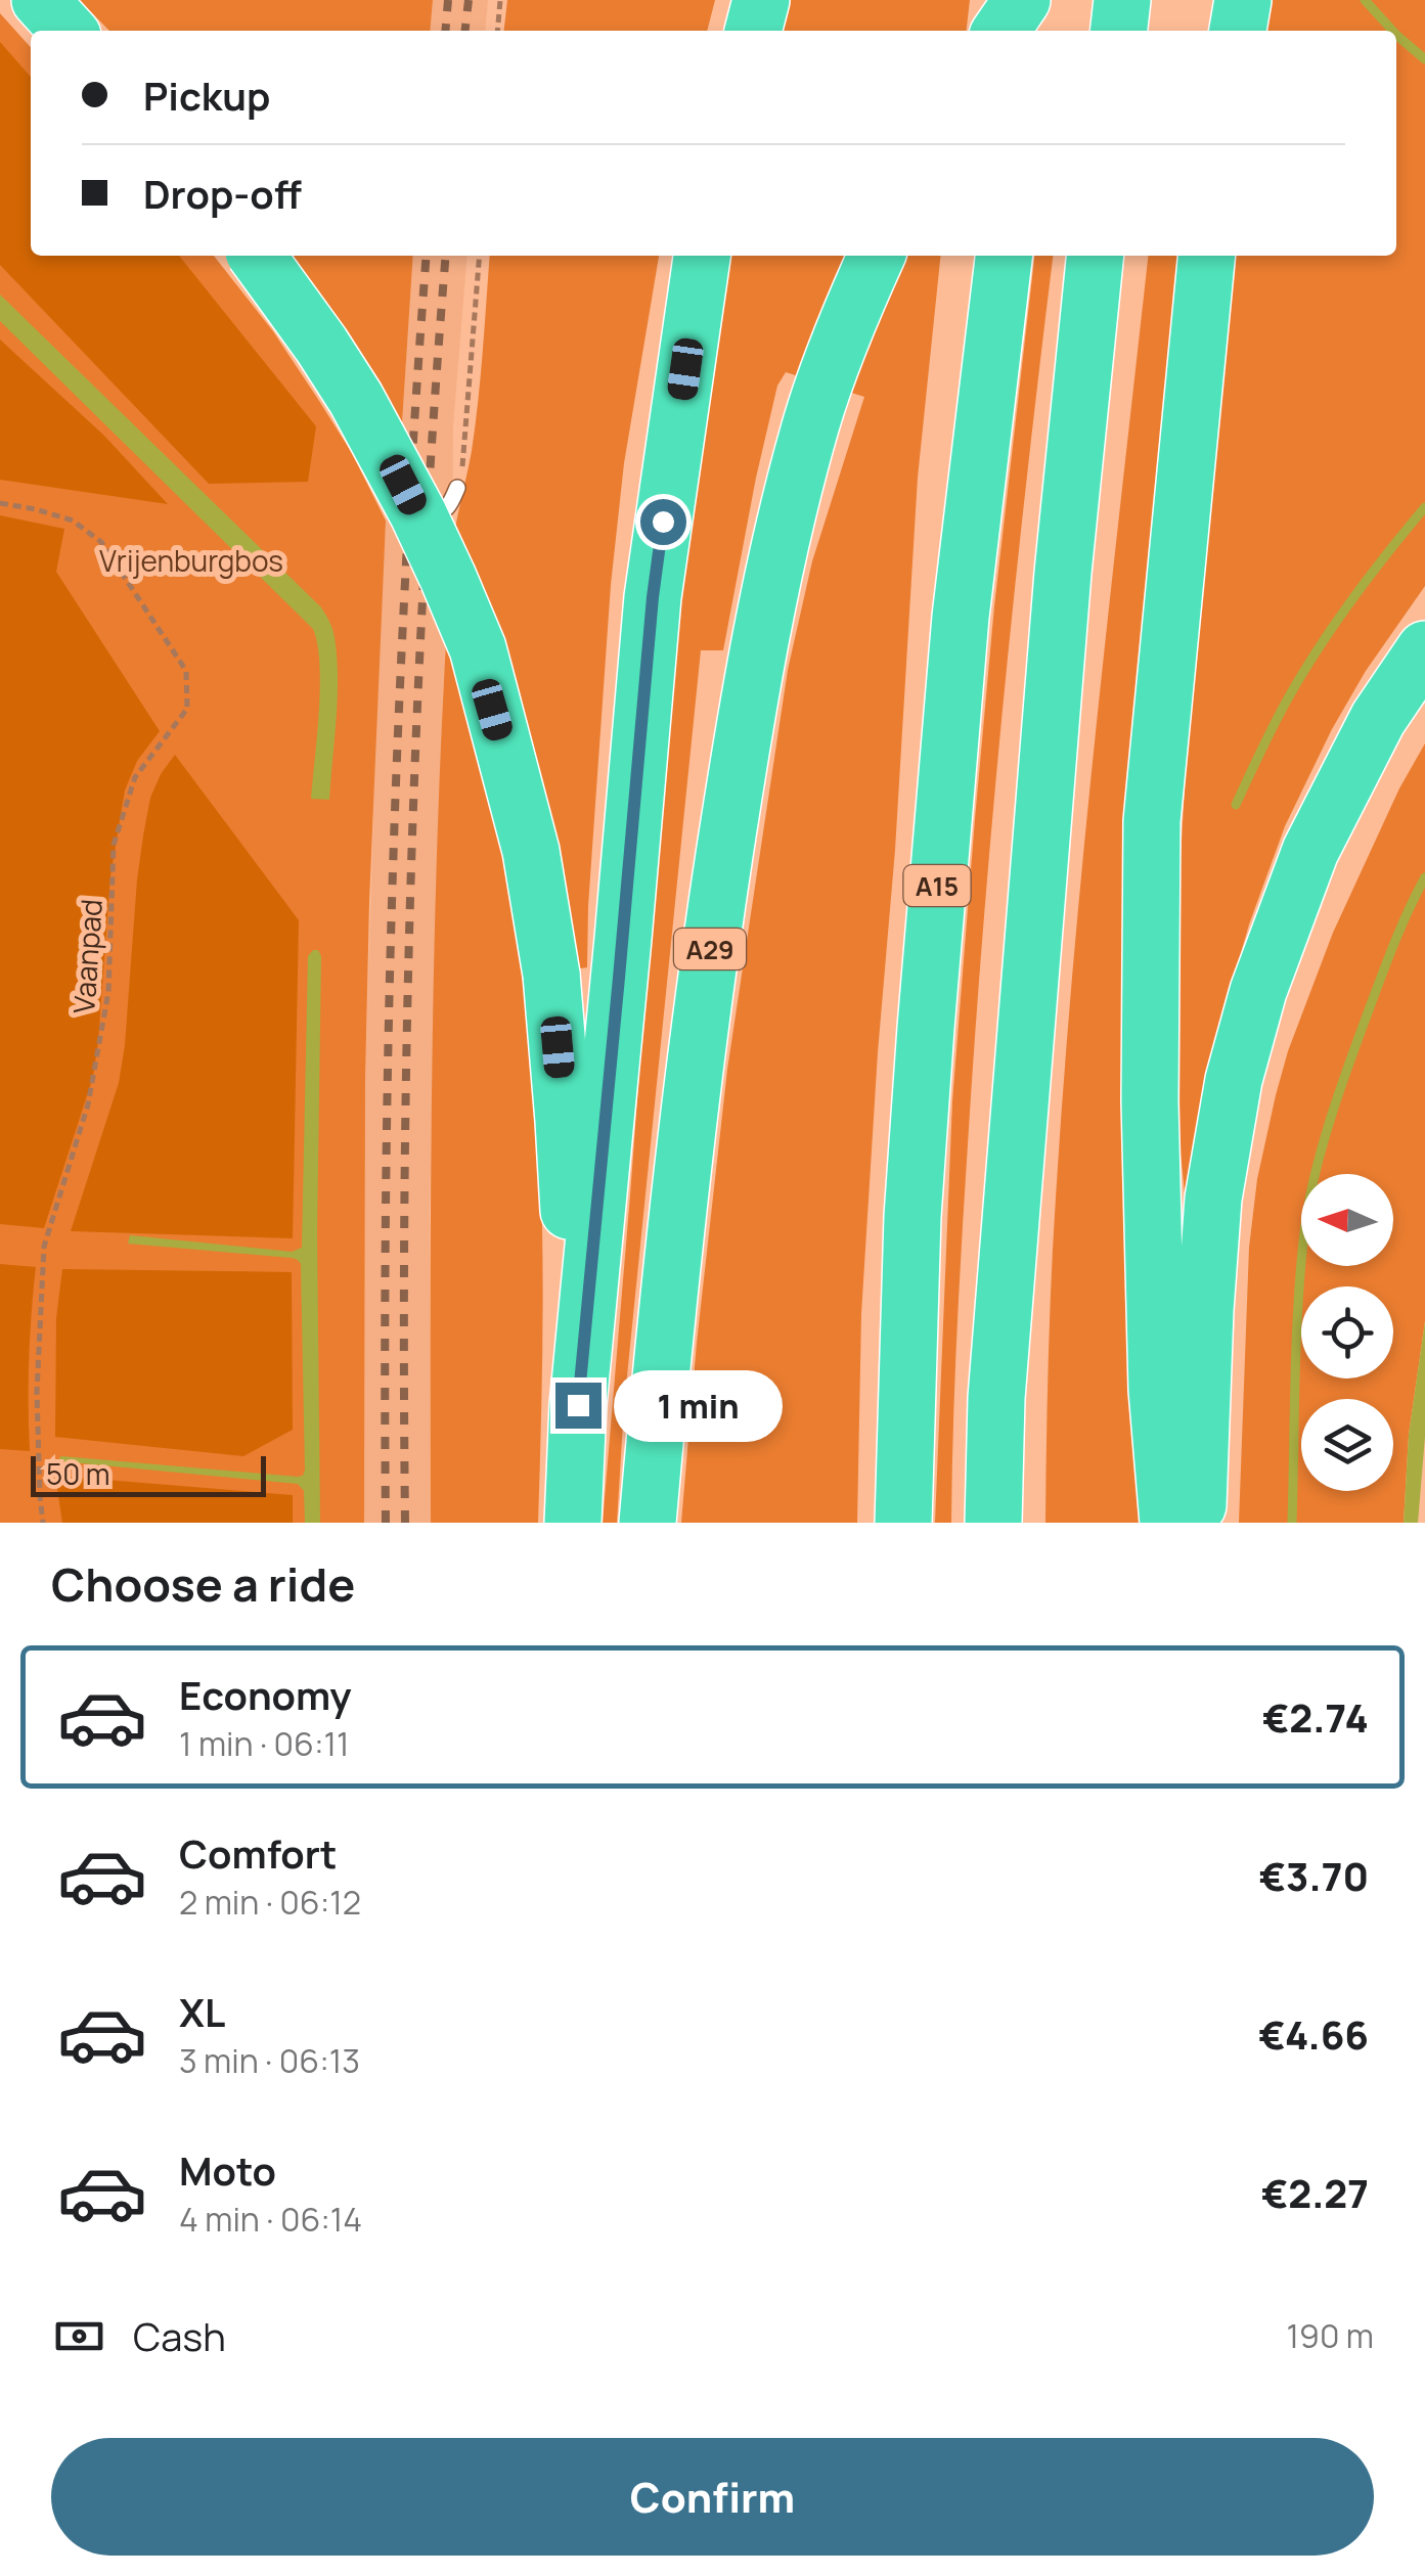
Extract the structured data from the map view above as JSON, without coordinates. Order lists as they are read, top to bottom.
{
  "streets": {
    "highway": ["A15", "A29"],
    "path": ["Vaanpad"]
  },
  "parks": ["Vrijenburgbos"],
  "scale_bar": "50 m",
  "north": "left",
  "page": {
    "banner": ["Pickup", "Drop-off"],
    "bubble": "1 min",
    "scale": "50 m",
    "heading": "Choose a ride",
    "list": [
      {
        "name": "Economy",
        "note": "1 min · 06:11",
        "value": "€2.74"
      },
      {
        "name": "Comfort",
        "note": "2 min · 06:12",
        "value": "€3.70"
      },
      {
        "name": "XL",
        "note": "3 min · 06:13",
        "value": "€4.66"
      },
      {
        "name": "Moto",
        "note": "4 min · 06:14",
        "value": "€2.27"
      }
    ],
    "pay": ["Cash", "190 m"],
    "buttons": "Confirm"
  }
}
